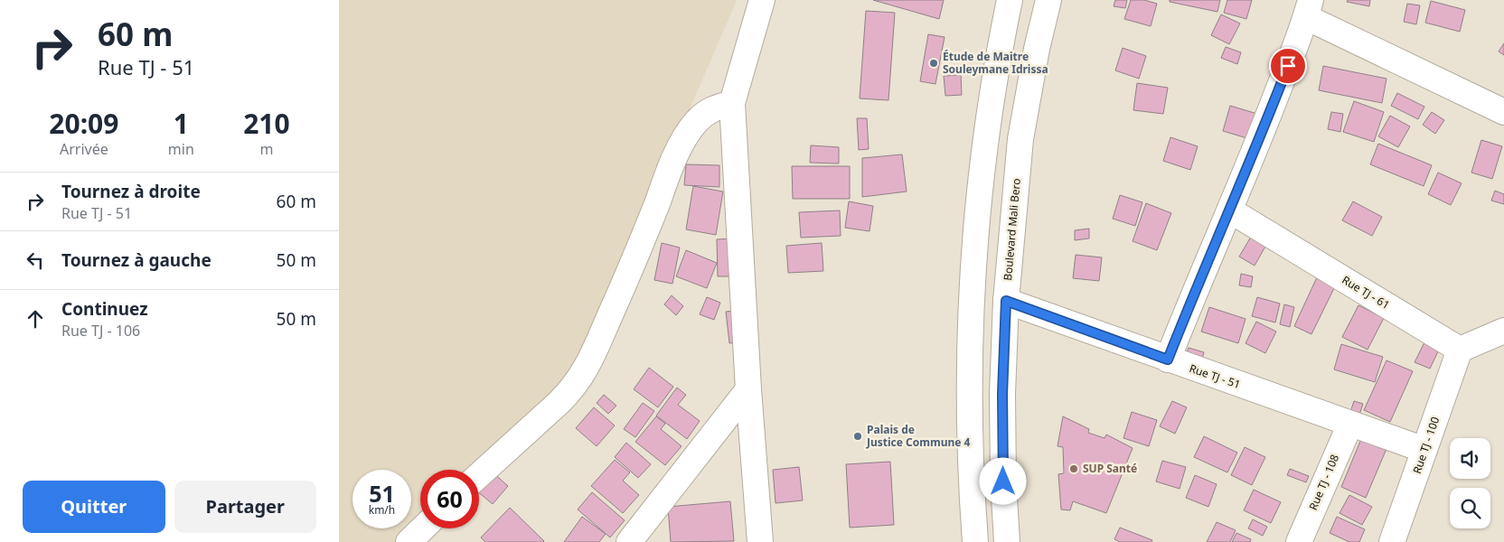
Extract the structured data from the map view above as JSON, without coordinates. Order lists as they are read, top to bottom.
{
  "streets": {
    "street": [
      "Boulevard Mali Bero",
      "Rue TJ - 61",
      "Rue TJ - 51",
      "Rue TJ - 100",
      "Rue TJ - 108"
    ]
  },
  "crossings": [
    ["Boulevard Mali Bero", "Rue TJ - 51"],
    ["Rue TJ - 61", "Rue TJ - 100"],
    ["Rue TJ - 51", "Rue TJ - 100"],
    ["Rue TJ - 51", "Rue TJ - 108"]
  ],
  "places": ["Étude de Maitre Souleymane Idrissa", "Palais de Justice Commune 4", "SUP Santé"],
  "page": {
    "turn": ["60 m", "Rue TJ - 51"],
    "eta": [
      "20:09",
      "Arrivée",
      "1",
      "min",
      "210",
      "m"
    ],
    "list": [
      {
        "name": "Tournez à droite",
        "note": "Rue TJ - 51",
        "value": "60 m"
      },
      {
        "name": "Tournez à gauche",
        "value": "50 m"
      },
      {
        "name": "Continuez",
        "note": "Rue TJ - 106",
        "value": "50 m"
      }
    ],
    "speed": "51 km/h",
    "limit": "60",
    "buttons": ["Quitter", "Partager"]
  }
}
